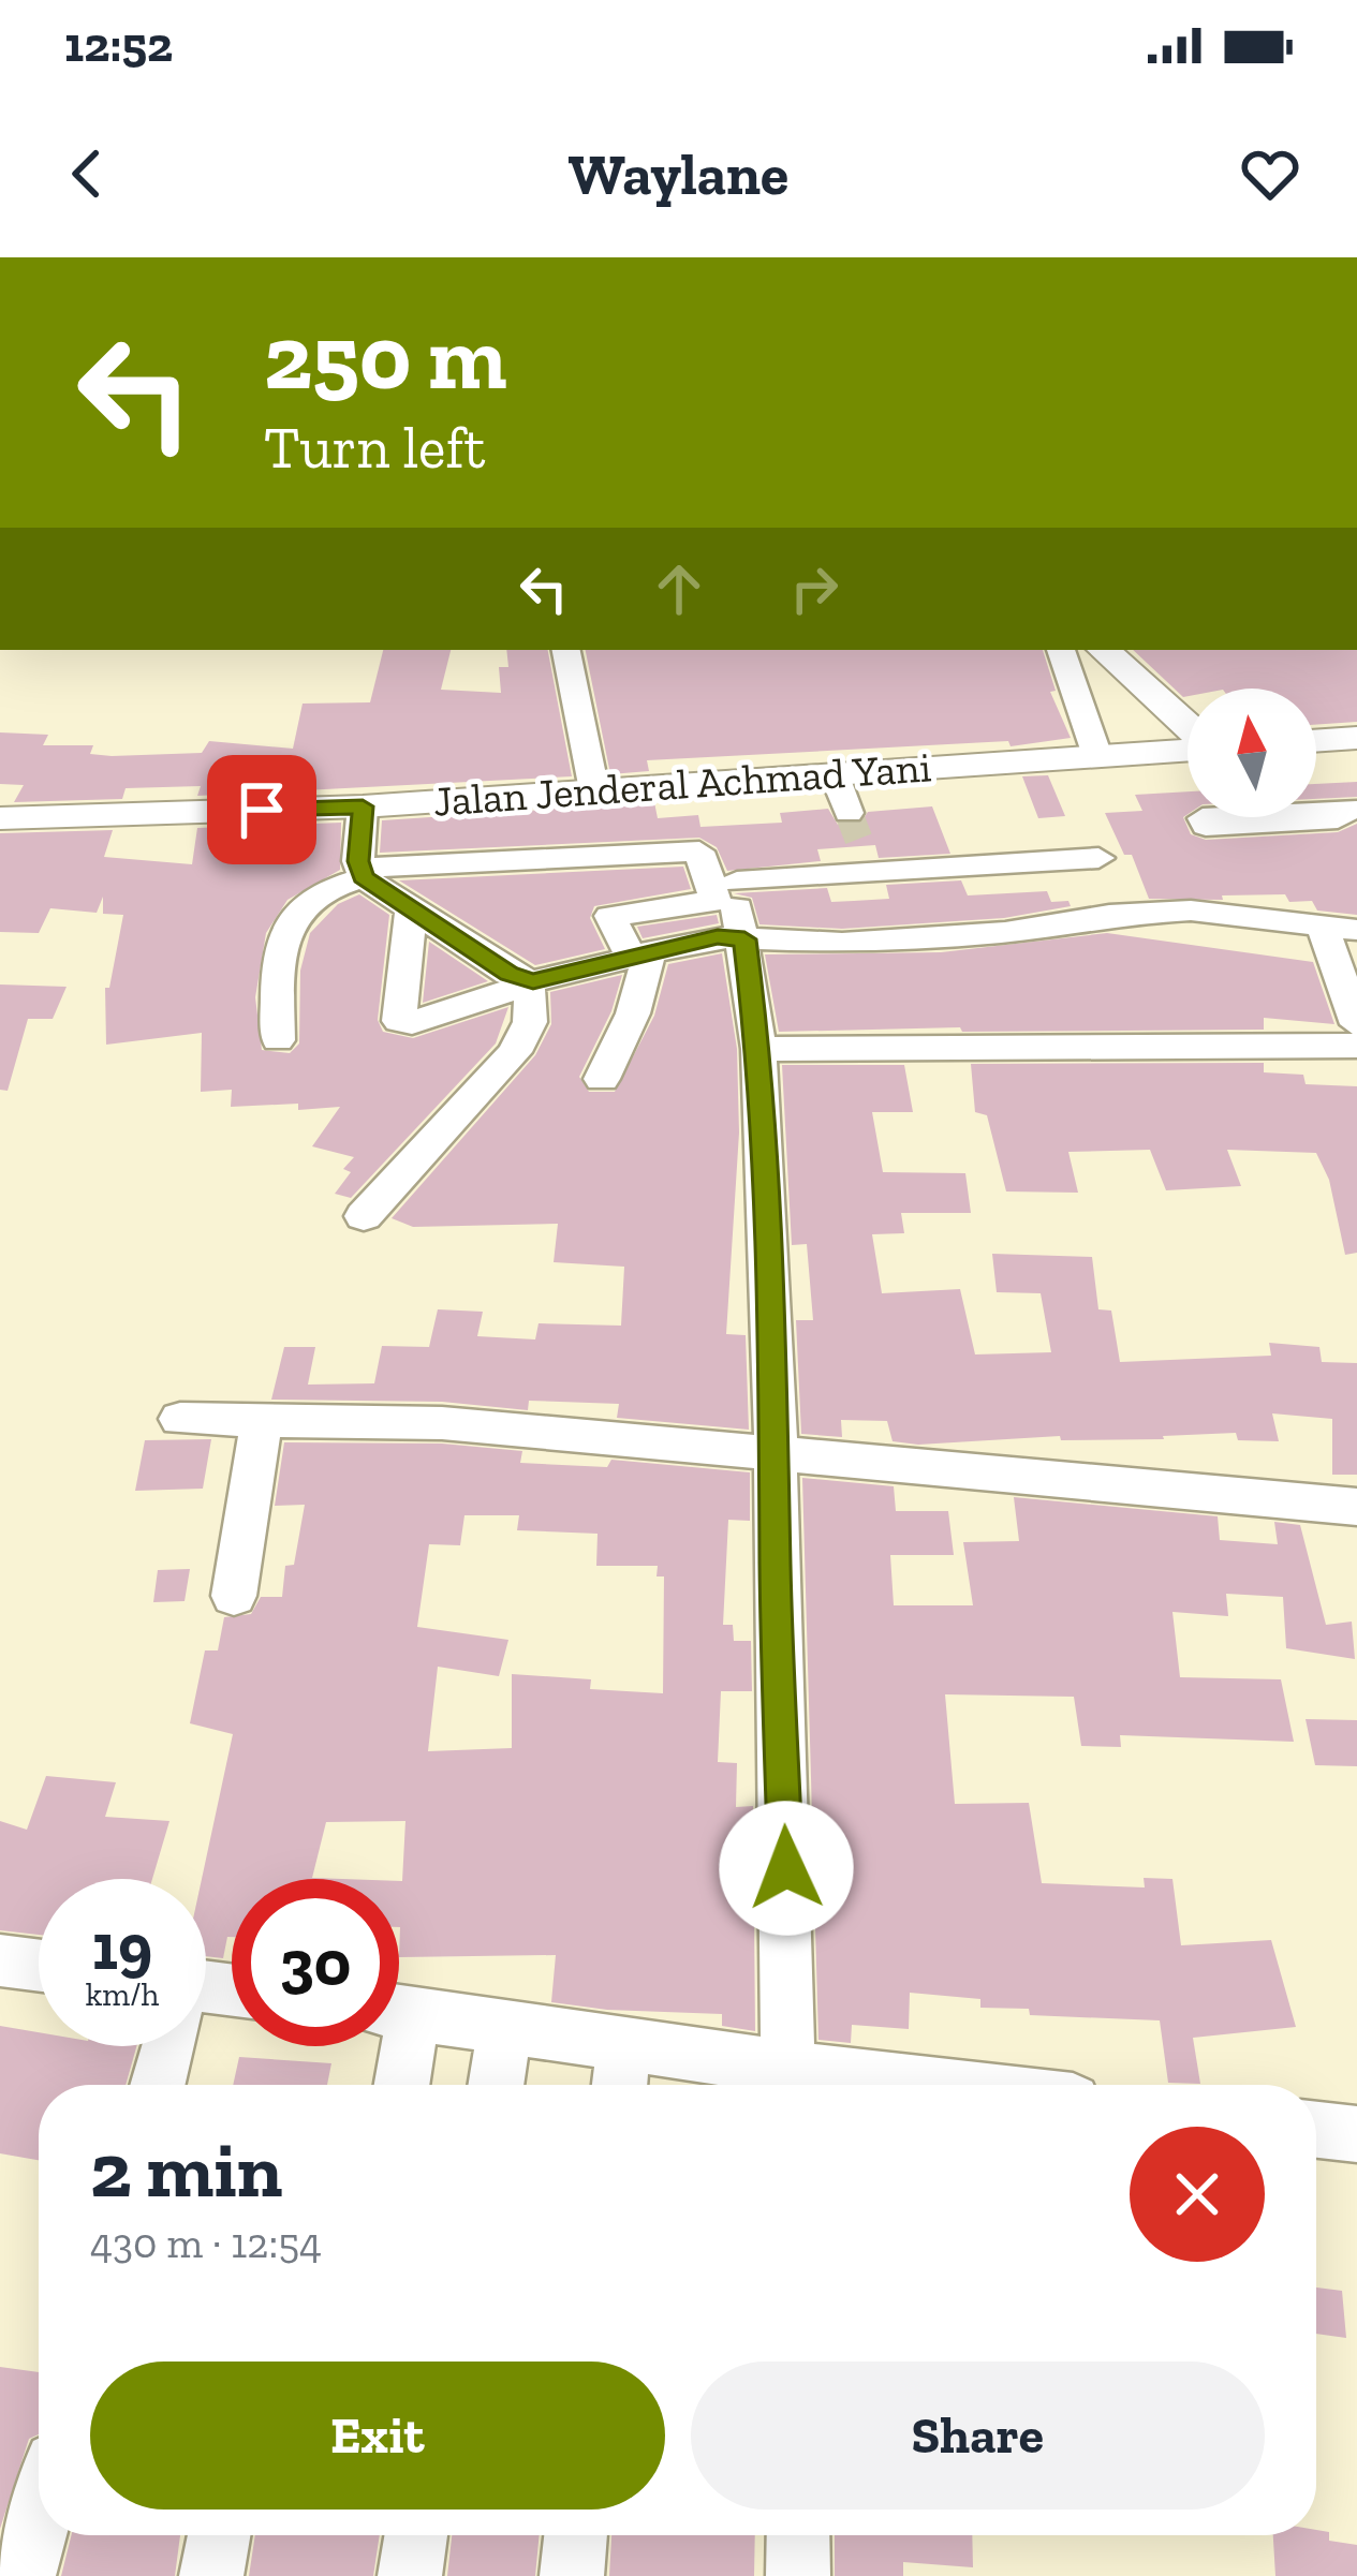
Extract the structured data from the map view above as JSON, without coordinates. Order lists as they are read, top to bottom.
{
  "streets": {
    "main road": ["Jalan Jenderal Achmad Yani"]
  },
  "north": "top",
  "page": {
    "status": "12:52",
    "header": "Waylane",
    "turn": ["250 m", "Turn left"],
    "speed": "19 km/h",
    "limit": "30",
    "heading": ["2 min", "430 m · 12:54"],
    "buttons": ["Exit", "Share"]
  }
}
